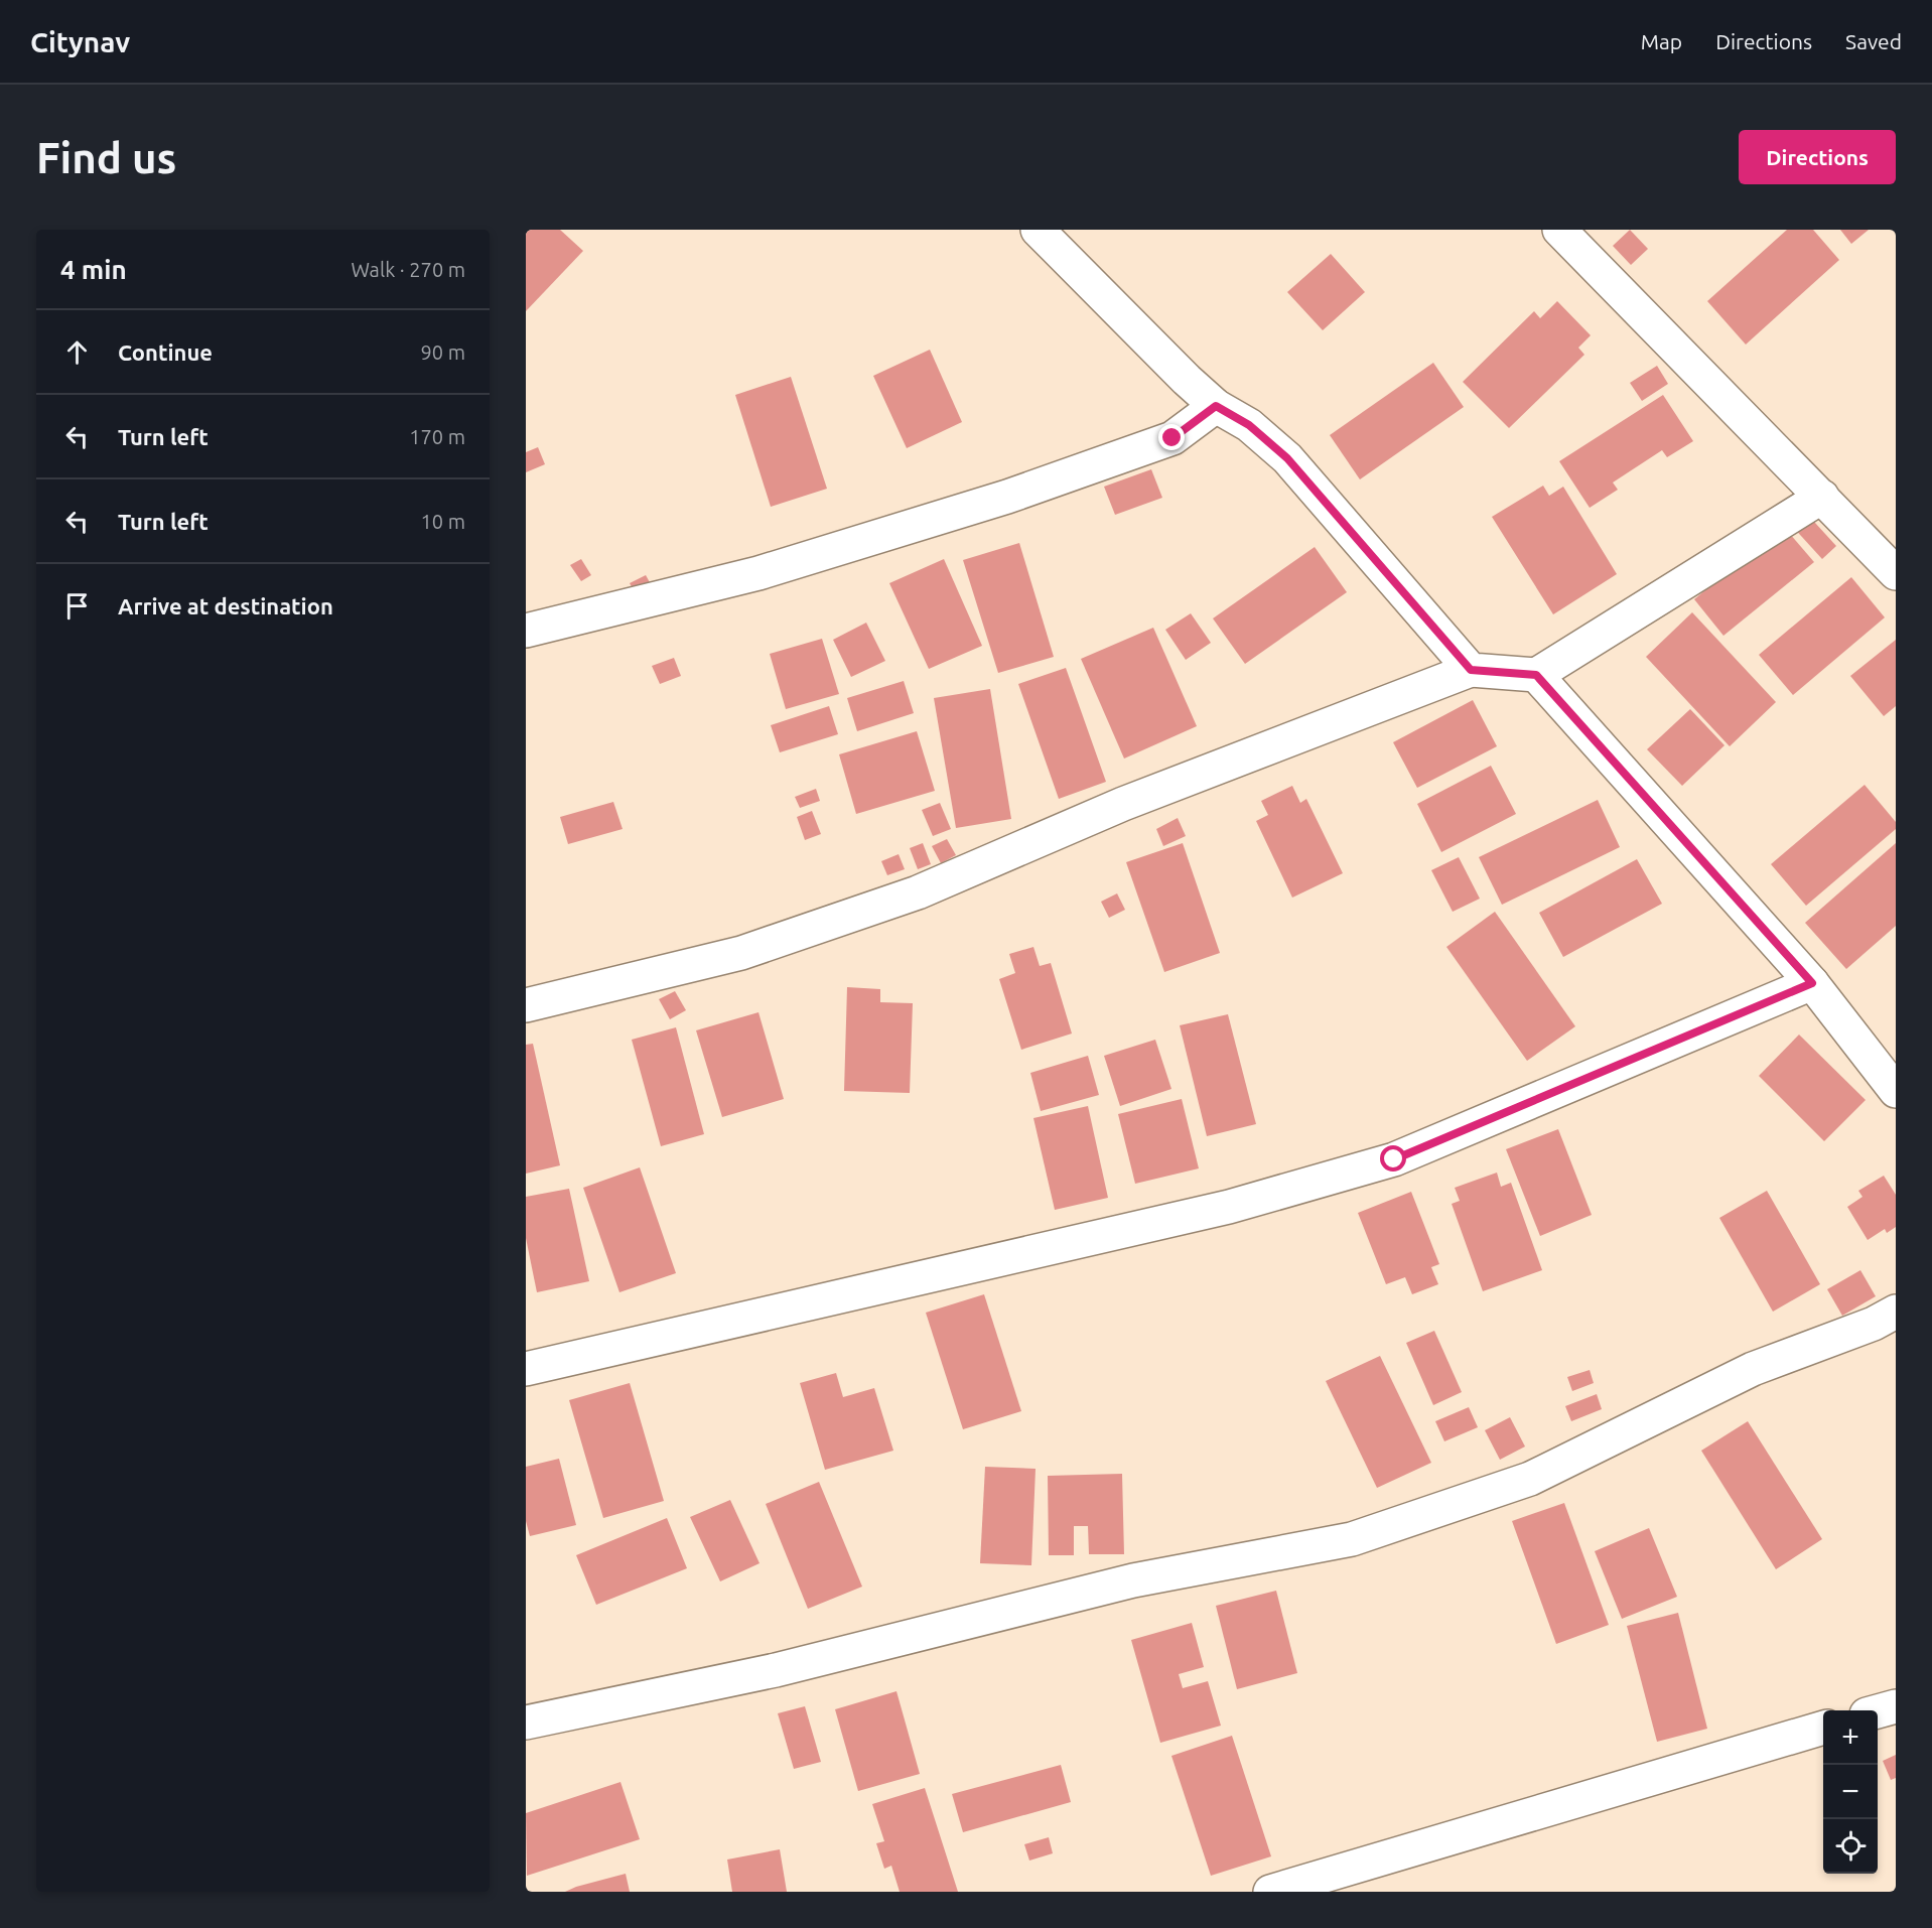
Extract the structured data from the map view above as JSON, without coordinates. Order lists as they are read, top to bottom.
{
  "page": {
    "header": "Citynav",
    "nav": ["Map", "Directions", "Saved"],
    "buttons": "Directions",
    "title": "Find us",
    "heading": ["4 min", "Walk · 270 m"],
    "list": [
      ["Continue", "90 m"],
      ["Turn left", "170 m"],
      ["Turn left", "10 m"],
      "Arrive at destination"
    ],
    "map_buttons": ["+", "−"]
  }
}
